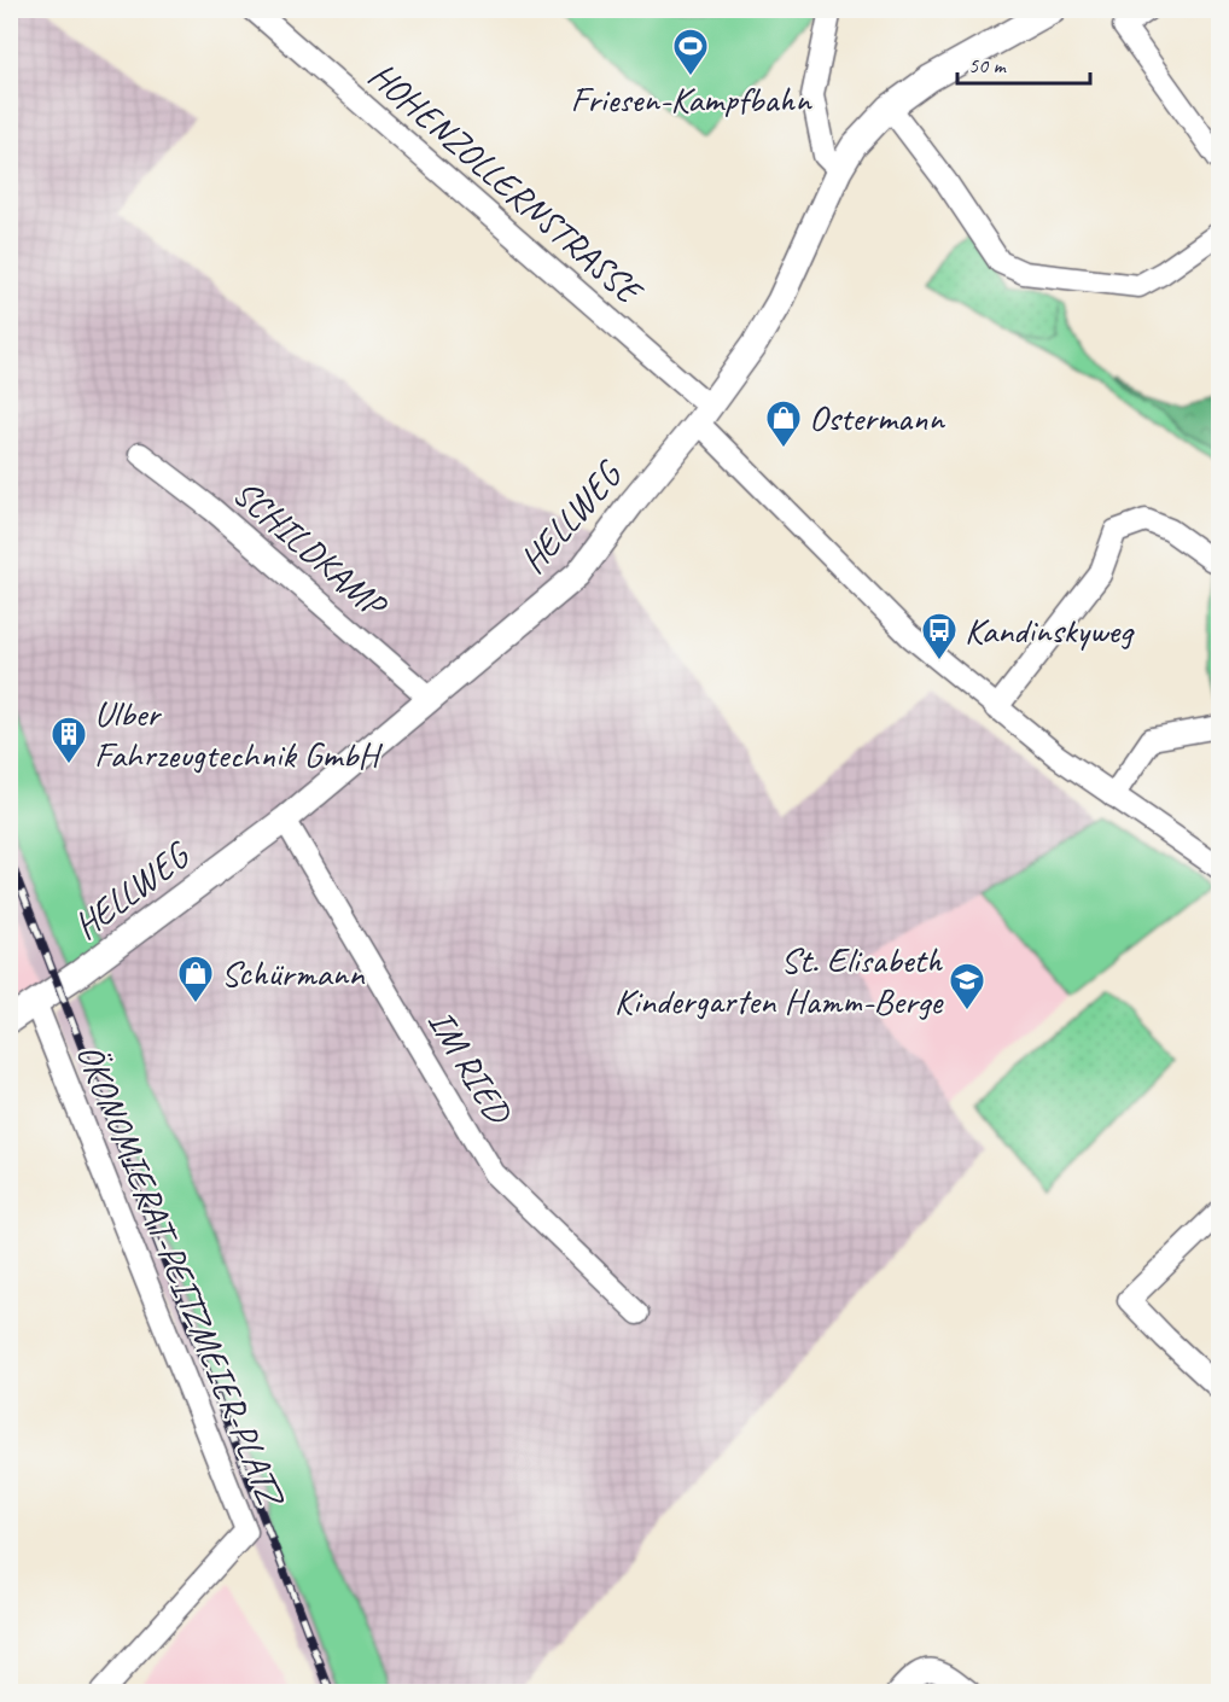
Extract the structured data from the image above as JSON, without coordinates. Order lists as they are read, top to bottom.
{
  "streets": {
    "street": [
      "HOHENZOLLERNSTRASSE",
      "HELLWEG",
      "SCHILDKAMP",
      "IM RIED",
      "ÖKONOMIERAT-PEITZMEIER-PLATZ"
    ]
  },
  "crossings": [
    ["HOHENZOLLERNSTRASSE", "HELLWEG"],
    ["HELLWEG", "SCHILDKAMP"],
    ["HELLWEG", "IM RIED"],
    ["HELLWEG", "ÖKONOMIERAT-PEITZMEIER-PLATZ"]
  ],
  "places": {
    "sports": ["Friesen-Kampfbahn"],
    "shop": ["Ostermann", "Schürmann"],
    "bus stop": ["Kandinskyweg"],
    "building": ["Ulber Fahrzeugtechnik GmbH"],
    "school or university": ["St. Elisabeth Kindergarten Hamm-Berge"]
  },
  "scale_bar": "50 m"
}
